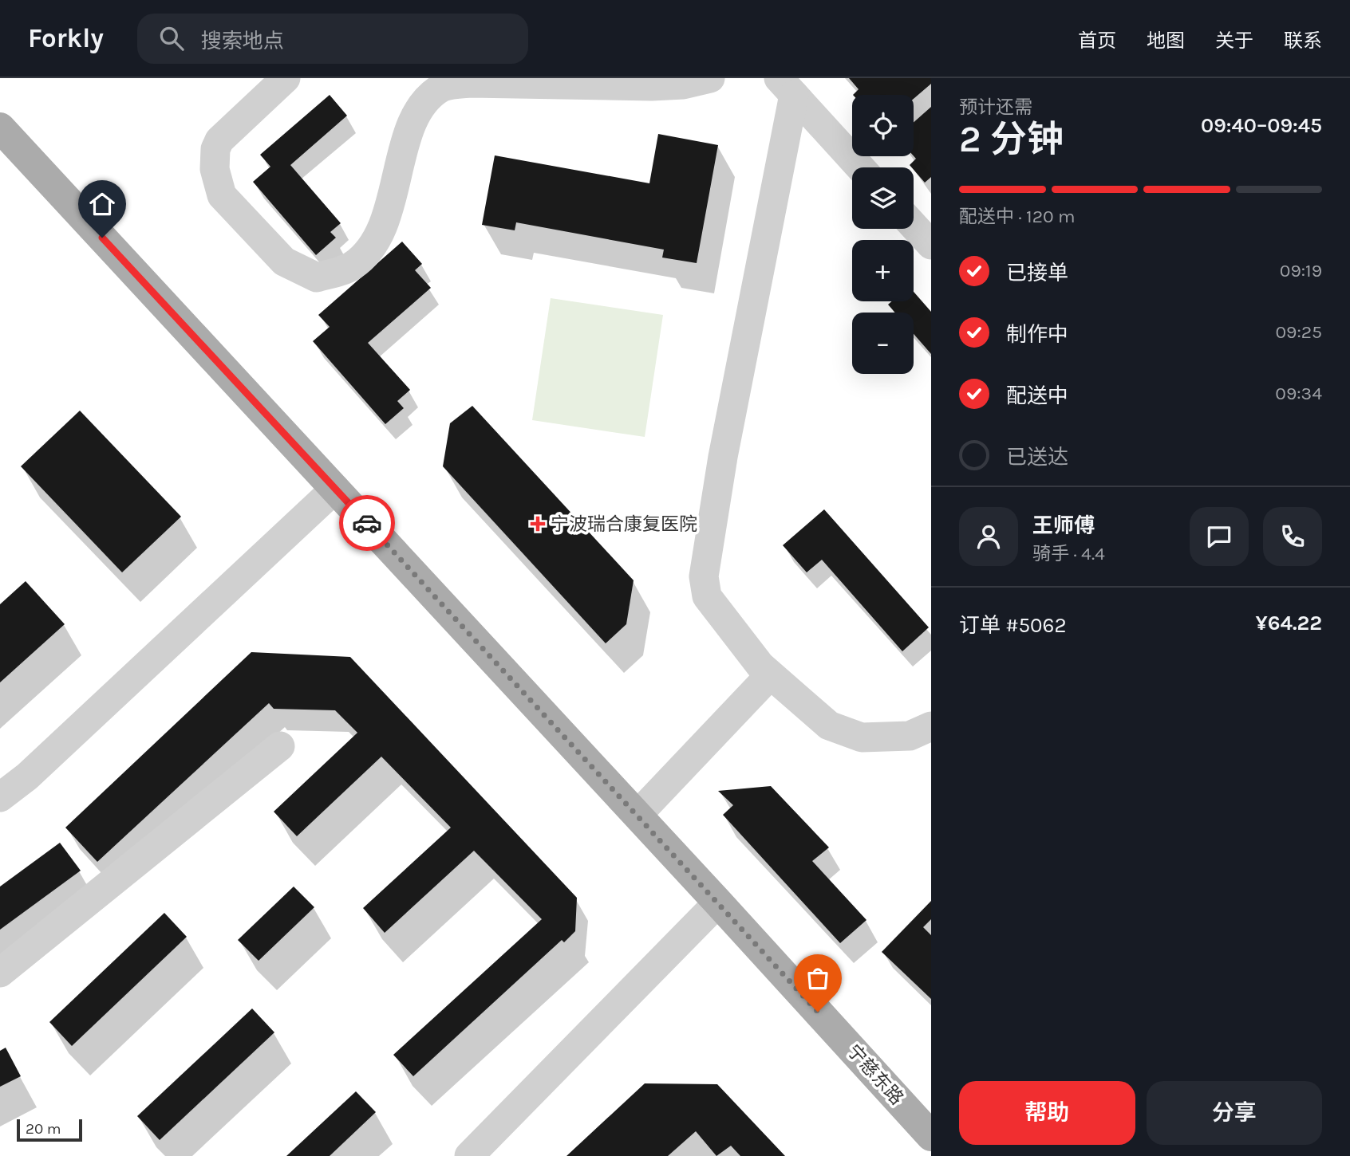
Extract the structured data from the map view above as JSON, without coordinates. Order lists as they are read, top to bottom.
{
  "streets": {
    "main road": ["宁慈东路"]
  },
  "places": {
    "health": ["宁波瑞合康复医院"]
  },
  "scale_bar": "20 m",
  "page": {
    "header": "Forkly",
    "search": "搜索地点",
    "nav": [
      "首页",
      "地图",
      "关于",
      "联系"
    ],
    "heading": ["2 分钟", "预计还需", "09:40–09:45"],
    "panel": [
      "王师傅",
      "骑手 · 4.4",
      "订单 #5062",
      "¥64.22"
    ],
    "map_buttons": ["+", "−"],
    "bar": "配送中 · 120 m",
    "list": [
      ["已接单", "09:19"],
      ["制作中", "09:25"],
      ["配送中", "09:34"],
      "已送达"
    ],
    "buttons": ["帮助", "分享"],
    "scale": "20 m"
  }
}
